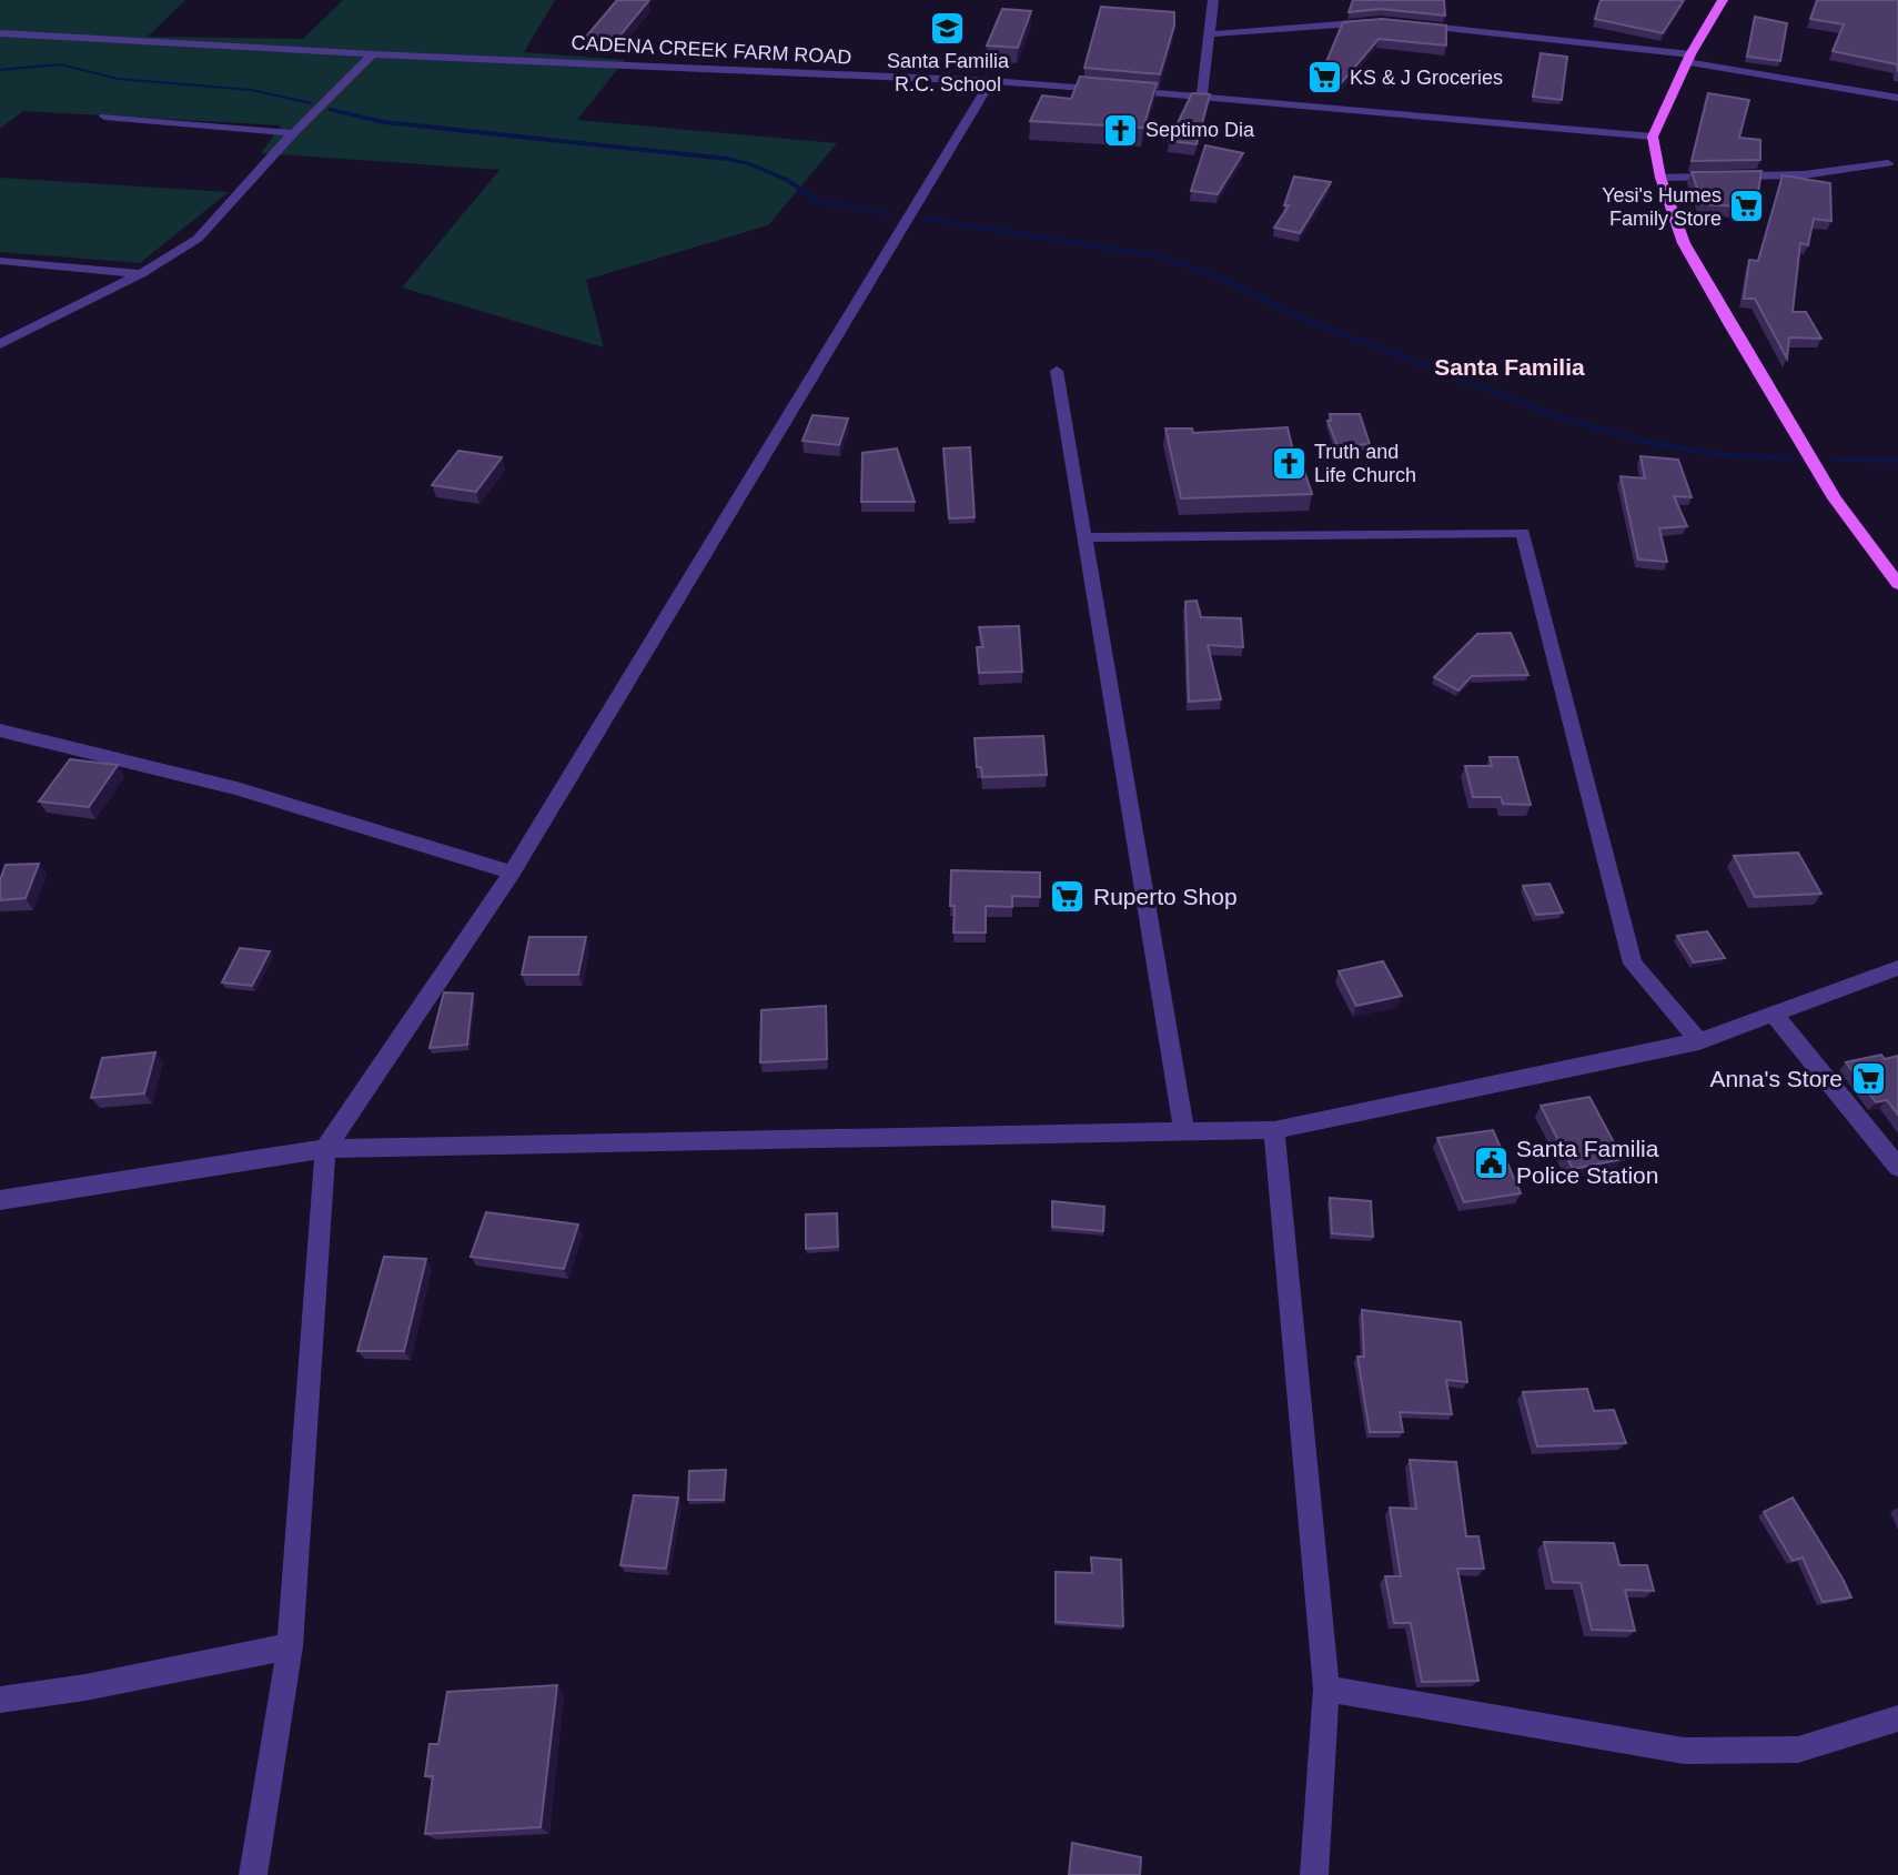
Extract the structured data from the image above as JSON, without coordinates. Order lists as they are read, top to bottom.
{
  "streets": {
    "street": ["CADENA CREEK FARM ROAD"]
  },
  "districts": ["Santa Familia"],
  "places": {
    "school or university": ["Santa Familia R.C. School"],
    "supermarket": [
      "KS & J Groceries",
      "Yesi's Humes Family Store",
      "Ruperto Shop",
      "Anna's Store"
    ],
    "church": ["Septimo Dia", "Truth and Life Church"],
    "public building": ["Santa Familia Police Station"]
  }
}
